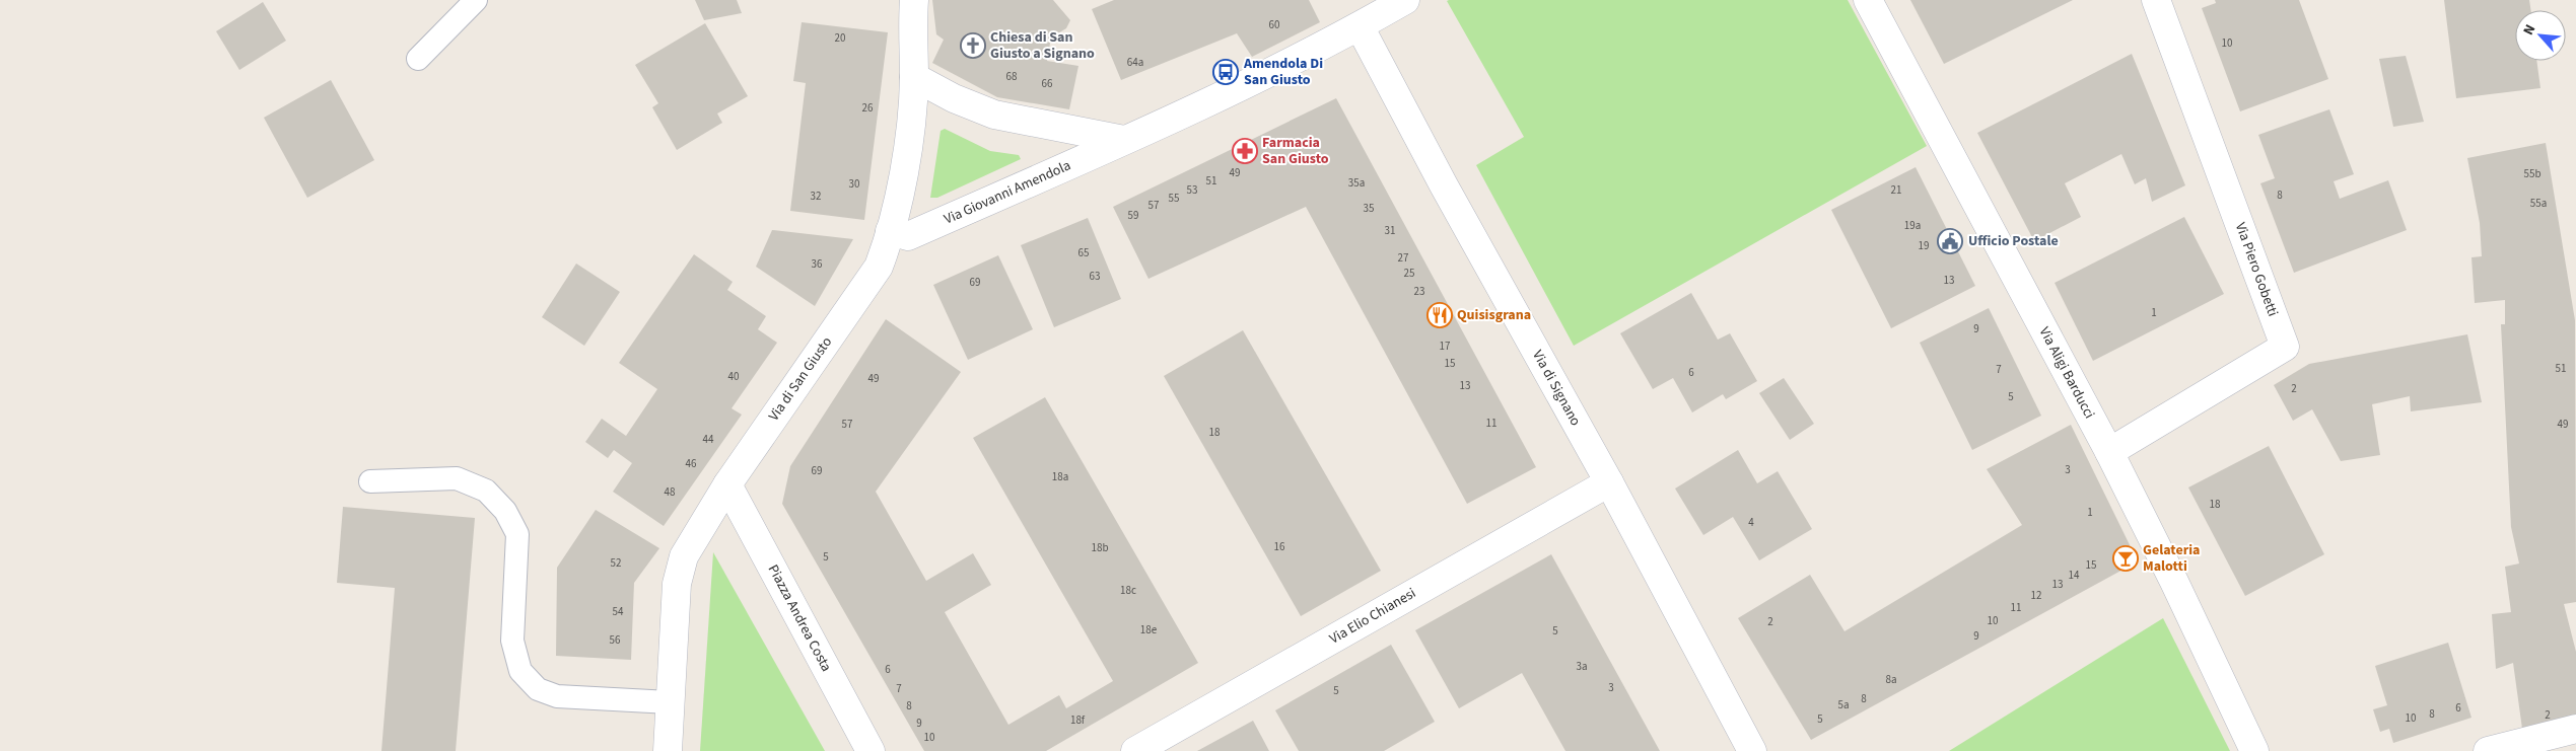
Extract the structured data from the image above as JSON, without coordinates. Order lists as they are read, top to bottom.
{
  "streets": {
    "street": [
      "Via Giovanni Amendola",
      "Via Piero Gobetti",
      "Via Aligi Barducci",
      "Via di San Giusto",
      "Via di Signano",
      "Via Elio Chianesi",
      "Piazza Andrea Costa"
    ]
  },
  "crossings": [
    ["Via Giovanni Amendola", "Via di San Giusto"],
    ["Via Giovanni Amendola", "Via di Signano"],
    ["Via Piero Gobetti", "Via Aligi Barducci"],
    ["Via di San Giusto", "Piazza Andrea Costa"],
    ["Via di Signano", "Via Elio Chianesi"]
  ],
  "places": {
    "church": ["Chiesa di San Giusto a Signano"],
    "bus stop": ["Amendola Di San Giusto"],
    "pharmacy": ["Farmacia San Giusto"],
    "public building": ["Ufficio Postale"],
    "restaurant": ["Quisisgrana"],
    "bar": ["Gelateria Malotti"]
  },
  "house_numbers": [
    "60",
    "20",
    "10",
    "64a",
    "68",
    "66",
    "26",
    "49",
    "55b",
    "51",
    "35a",
    "30",
    "53",
    "21",
    "8",
    "32",
    "55",
    "55a",
    "57",
    "35",
    "59",
    "19a",
    "31",
    "19",
    "65",
    "27",
    "36",
    "25",
    "63",
    "13",
    "69",
    "23",
    "1",
    "9",
    "17",
    "15",
    "51",
    "7",
    "6",
    "40",
    "49",
    "13",
    "2",
    "5",
    "11",
    "57",
    "49",
    "18",
    "44",
    "46",
    "3",
    "69",
    "18a",
    "48",
    "18",
    "1",
    "4",
    "16",
    "18b",
    "5",
    "52",
    "15",
    "14",
    "13",
    "18c",
    "12",
    "11",
    "54",
    "10",
    "2",
    "18e",
    "5",
    "9",
    "56",
    "3a",
    "6",
    "8a",
    "3",
    "7",
    "5",
    "8",
    "5a",
    "8",
    "6",
    "8",
    "2",
    "10",
    "5",
    "18f",
    "9",
    "10"
  ],
  "north": "top left"
}
